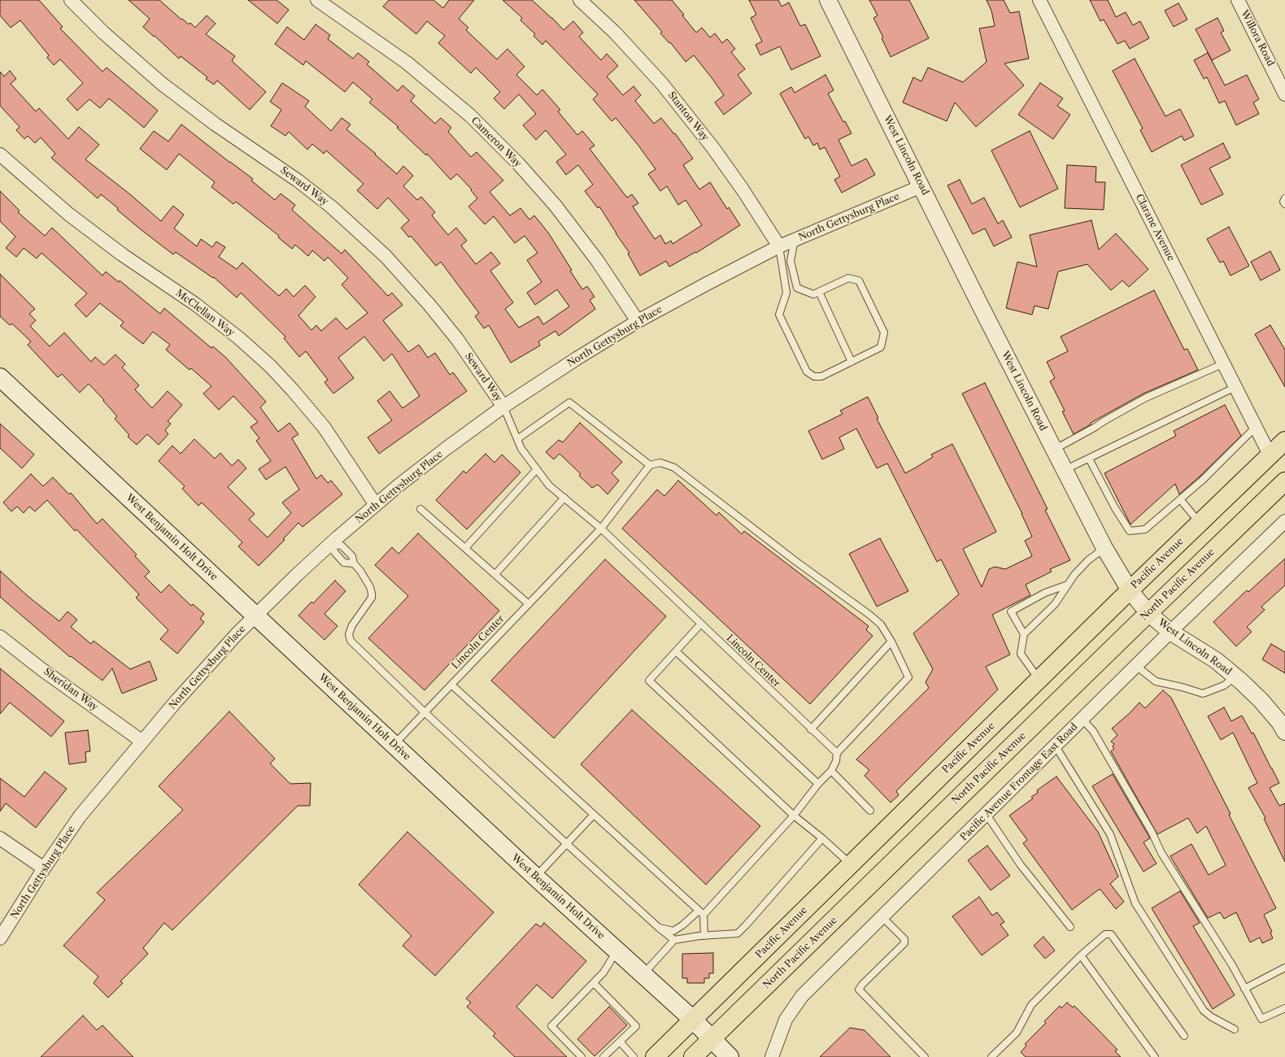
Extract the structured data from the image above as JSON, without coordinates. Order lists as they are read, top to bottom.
{
  "streets": {
    "main road": ["West Benjamin Holt Drive", "Pacific Avenue", "North Pacific Avenue"],
    "street": [
      "Willora Road",
      "Stanton Way",
      "Cameron Way",
      "West Lincoln Road",
      "Seward Way",
      "North Gettysburg Place",
      "Clarane Avenue",
      "McClellan Way",
      "Sheridan Way",
      "Pacific Avenue Frontage East Road"
    ],
    "lane": ["Lincoln Center"]
  },
  "crossings": [
    ["Stanton Way", "North Gettysburg Place"],
    ["Cameron Way", "North Gettysburg Place"],
    ["West Lincoln Road", "North Gettysburg Place"],
    ["West Lincoln Road", "Pacific Avenue"],
    ["West Lincoln Road", "North Pacific Avenue"],
    ["West Lincoln Road", "Pacific Avenue Frontage East Road"],
    ["Seward Way", "North Gettysburg Place"],
    ["Seward Way", "Lincoln Center"],
    ["North Gettysburg Place", "McClellan Way"],
    ["North Gettysburg Place", "West Benjamin Holt Drive"],
    ["North Gettysburg Place", "Lincoln Center"],
    ["North Gettysburg Place", "Sheridan Way"],
    ["Clarane Avenue", "Pacific Avenue"],
    ["West Benjamin Holt Drive", "Pacific Avenue"],
    ["West Benjamin Holt Drive", "North Pacific Avenue"],
    ["West Benjamin Holt Drive", "Lincoln Center"]
  ]
}
